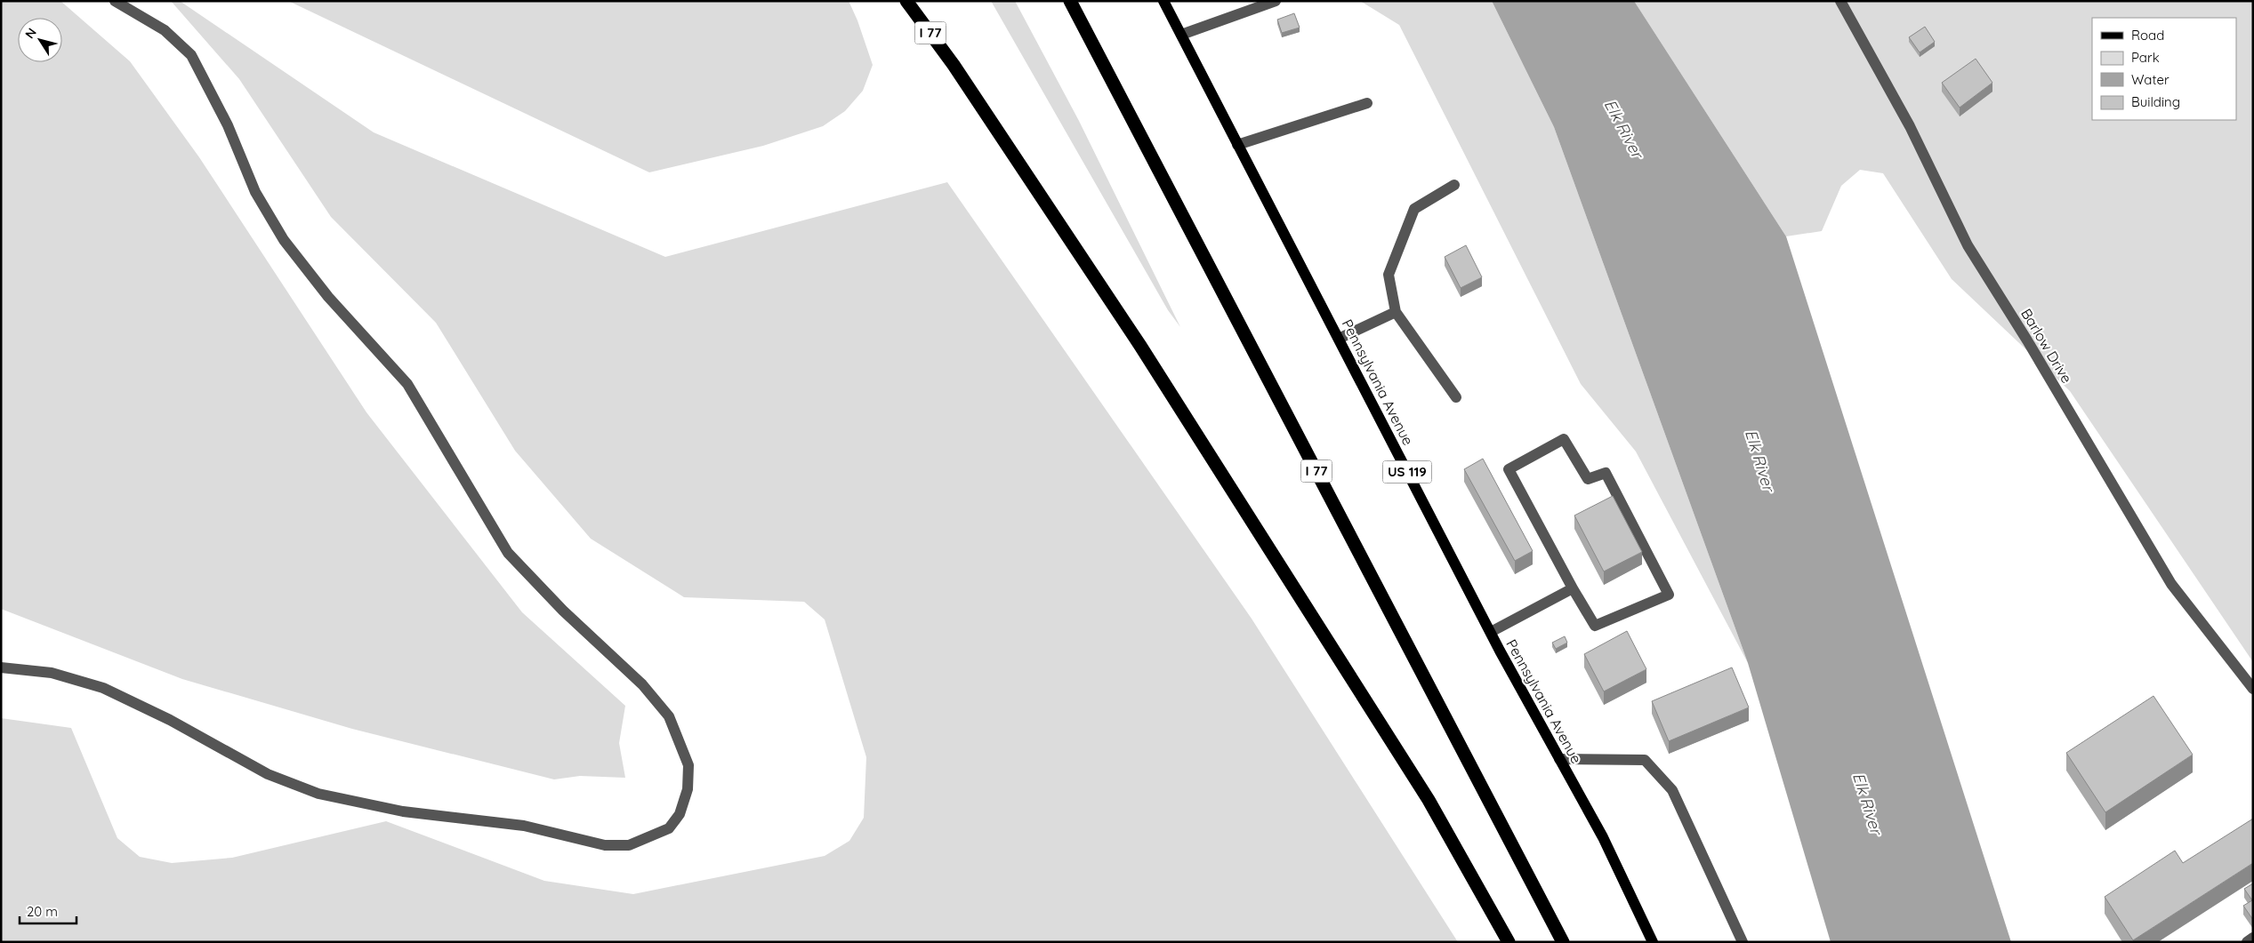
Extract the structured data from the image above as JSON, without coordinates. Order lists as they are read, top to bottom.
{
  "streets": {
    "highway": ["I 77"],
    "main road": ["Pennsylvania Avenue", "US 119"],
    "street": ["Barlow Drive"]
  },
  "water": ["Elk River"],
  "legend": [
    "Road",
    "Park",
    "Water",
    "Building"
  ],
  "scale_bar": "20 m",
  "north": "top left"
}
